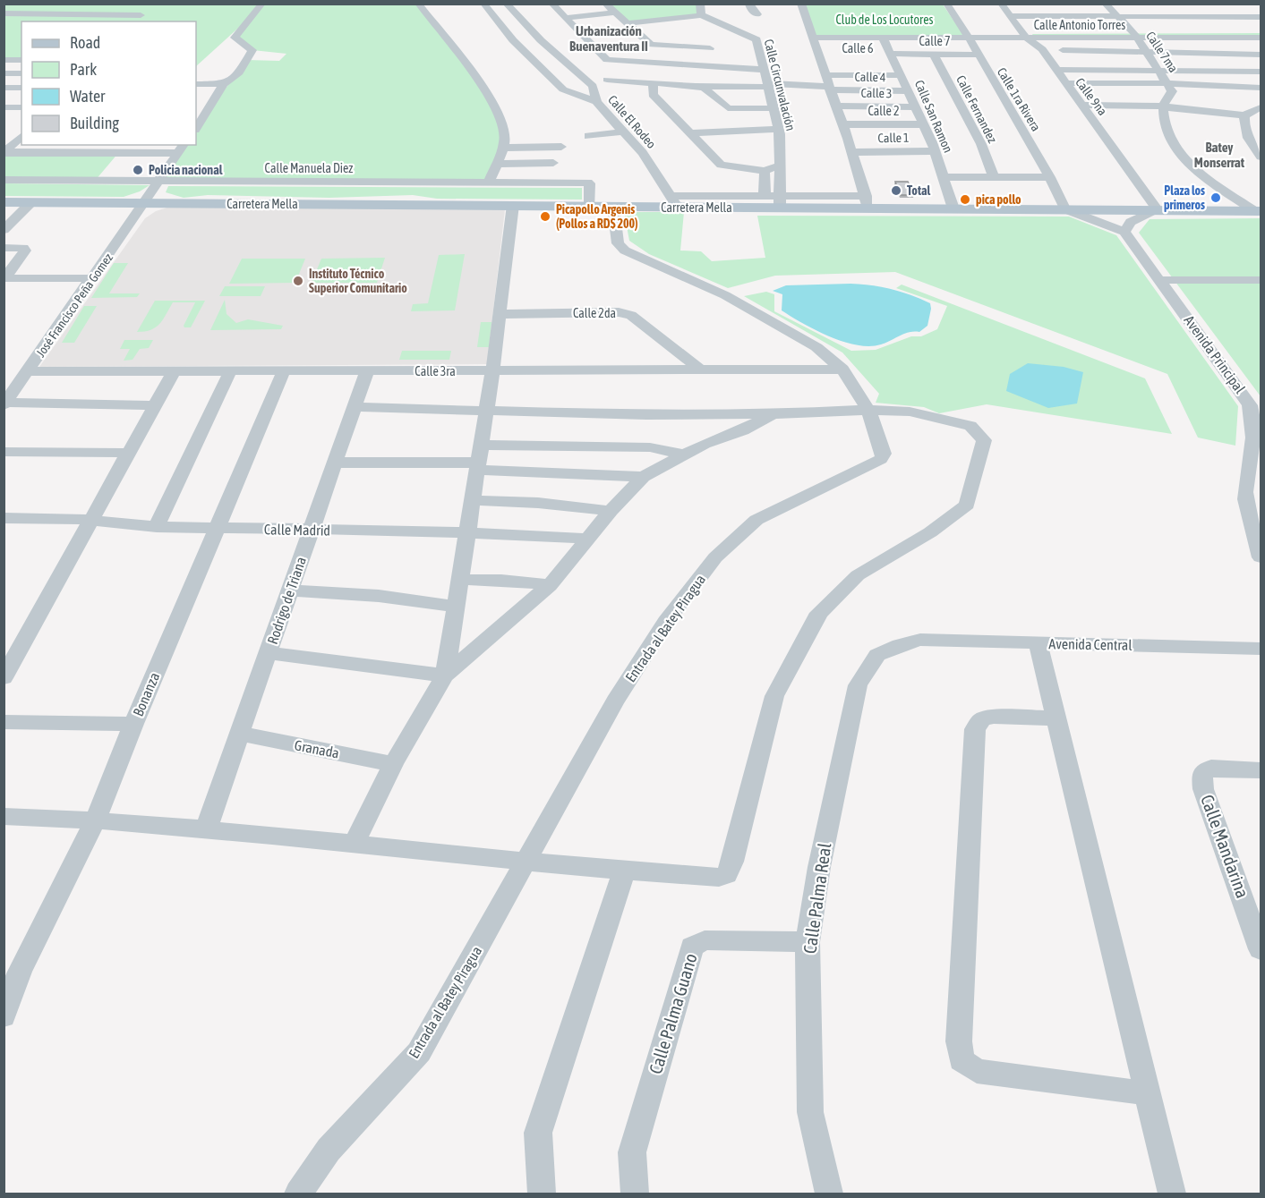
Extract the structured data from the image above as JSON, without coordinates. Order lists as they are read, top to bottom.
{
  "streets": {
    "main road": ["Carretera Mella"],
    "street": [
      "Calle Antonio Torres",
      "Calle 7",
      "Calle 7ma",
      "Calle 4",
      "Calle Circunvalación",
      "Calle 3",
      "Calle 9na",
      "Calle 1ra Rivera",
      "Calle Fernandez",
      "Calle 2",
      "Calle San Ramon",
      "Calle El Rodeo",
      "Calle 1",
      "Calle Manuela Diez",
      "José Francisco Peña Gomez",
      "Calle 2da",
      "Avenida Principal",
      "Calle 3ra",
      "Calle Madrid",
      "Rodrigo de Triana",
      "Entrada al Batey Piragua",
      "Avenida Central",
      "Bonanza",
      "Granada",
      "Calle Mandarina",
      "Calle Palma Real",
      "Calle Palma Guano"
    ]
  },
  "crossings": [
    ["Calle Antonio Torres", "Calle 7ma"],
    ["Calle Antonio Torres", "Calle 9na"],
    ["Calle Antonio Torres", "Calle 1ra Rivera"],
    ["Calle Antonio Torres", "Calle San Ramon"],
    ["Calle 7", "Calle 1ra Rivera"],
    ["Calle 7", "Calle Fernandez"],
    ["Calle 7", "Calle San Ramon"],
    ["Calle 7ma", "Carretera Mella"],
    ["Calle 4", "Calle Circunvalación"],
    ["Calle 4", "Calle San Ramon"],
    ["Calle Circunvalación", "Carretera Mella"],
    ["Calle 3", "Calle San Ramon"],
    ["Calle 9na", "Carretera Mella"],
    ["Calle 1ra Rivera", "Carretera Mella"],
    ["Calle 2", "Calle San Ramon"],
    ["Calle San Ramon", "Calle 1"],
    ["Calle San Ramon", "Carretera Mella"],
    ["Calle El Rodeo", "Carretera Mella"],
    ["Calle Manuela Diez", "Carretera Mella"],
    ["Calle Manuela Diez", "José Francisco Peña Gomez"],
    ["Carretera Mella", "José Francisco Peña Gomez"],
    ["Carretera Mella", "Entrada al Batey Piragua"],
    ["José Francisco Peña Gomez", "Calle 3ra"],
    ["Calle 2da", "Calle 3ra"],
    ["Calle 3ra", "Rodrigo de Triana"],
    ["Calle 3ra", "Entrada al Batey Piragua"],
    ["Calle 3ra", "Bonanza"],
    ["Calle Madrid", "Rodrigo de Triana"],
    ["Calle Madrid", "Bonanza"],
    ["Rodrigo de Triana", "Granada"],
    ["Avenida Central", "Calle Palma Real"],
    ["Calle Palma Real", "Calle Palma Guano"]
  ],
  "districts": ["Urbanización Buenaventura II", "Batey Monserrat"],
  "parks": ["Club de Los Locutores"],
  "places": [
    "Policia nacional",
    "Total",
    "Plaza los primeros",
    "pica pollo",
    "Picapollo Argenis (Pollos a RD$ 200)",
    "Instituto Técnico Superior Comunitario"
  ],
  "legend": [
    "Road",
    "Park",
    "Water",
    "Building"
  ]
}
